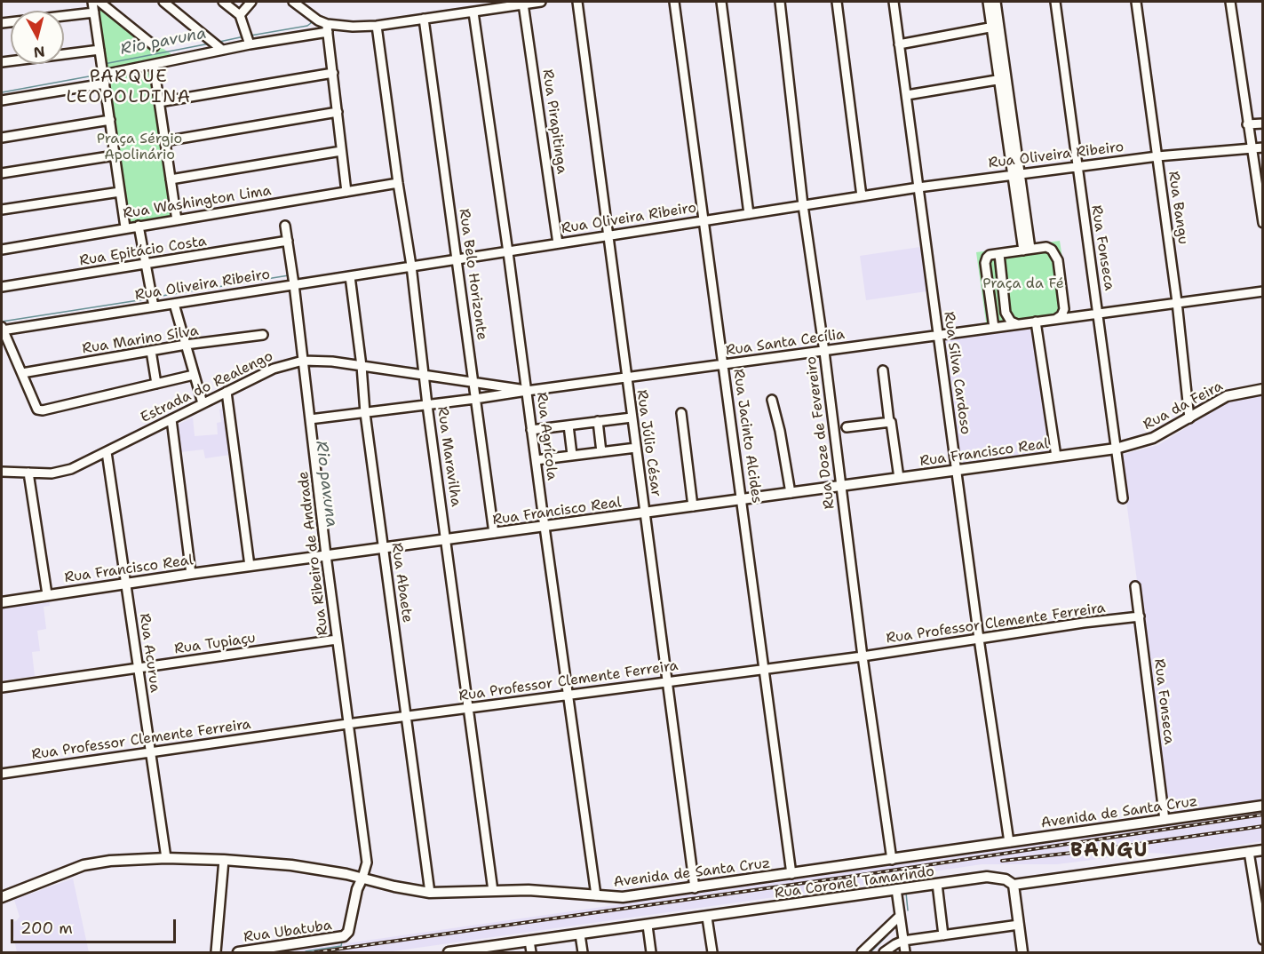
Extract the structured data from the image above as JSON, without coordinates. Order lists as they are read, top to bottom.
{
  "streets": {
    "main road": [
      "Rua da Feira",
      "Rua Francisco Real",
      "Avenida de Santa Cruz",
      "Rua Coronel Tamarindo",
      "Rua Ubatuba"
    ],
    "street": [
      "Rua Pirapitinga",
      "Rua Oliveira Ribeiro",
      "Rua Washington Lima",
      "Rua Bangu",
      "Rua Fonseca",
      "Rua Epitácio Costa",
      "Rua Belo Horizonte",
      "Rua Marino Silva",
      "Rua Santa Cecília",
      "Rua Silva Cardoso",
      "Estrada do Realengo",
      "Rua Doze de Fevereiro",
      "Rua Agrícola",
      "Rua Jacinto Alcides",
      "Rua Júlio César",
      "Rua Maravilha",
      "Rua Ribeiro de Andrade",
      "Rua Abaete",
      "Rua Professor Clemente Ferreira",
      "Rua Tupiaçu",
      "Rua Acurua"
    ]
  },
  "crossings": [
    ["Rua Pirapitinga", "Rua Oliveira Ribeiro"],
    ["Rua Oliveira Ribeiro", "Rua Bangu"],
    ["Rua Oliveira Ribeiro", "Rua Fonseca"],
    ["Rua Oliveira Ribeiro", "Rua Belo Horizonte"],
    ["Rua Oliveira Ribeiro", "Rua Silva Cardoso"],
    ["Rua Oliveira Ribeiro", "Rua Doze de Fevereiro"],
    ["Rua Oliveira Ribeiro", "Rua Agrícola"],
    ["Rua Oliveira Ribeiro", "Rua Jacinto Alcides"],
    ["Rua Oliveira Ribeiro", "Rua Júlio César"],
    ["Rua Oliveira Ribeiro", "Rua Maravilha"],
    ["Rua Oliveira Ribeiro", "Rua Ribeiro de Andrade"],
    ["Rua Oliveira Ribeiro", "Rua Abaete"],
    ["Rua Washington Lima", "Rua Maravilha"],
    ["Rua Bangu", "Rua Santa Cecília"],
    ["Rua Bangu", "Rua da Feira"],
    ["Rua Fonseca", "Rua Santa Cecília"],
    ["Rua Fonseca", "Rua da Feira"],
    ["Rua Fonseca", "Rua Francisco Real"],
    ["Rua Fonseca", "Rua Professor Clemente Ferreira"],
    ["Rua Fonseca", "Avenida de Santa Cruz"],
    ["Rua Epitácio Costa", "Rua Ribeiro de Andrade"],
    ["Rua Belo Horizonte", "Rua Santa Cecília"],
    ["Rua Belo Horizonte", "Estrada do Realengo"],
    ["Rua Belo Horizonte", "Rua Francisco Real"],
    ["Rua Santa Cecília", "Rua Silva Cardoso"],
    ["Rua Santa Cecília", "Estrada do Realengo"],
    ["Rua Santa Cecília", "Rua Doze de Fevereiro"],
    ["Rua Santa Cecília", "Rua Agrícola"],
    ["Rua Santa Cecília", "Rua Jacinto Alcides"],
    ["Rua Santa Cecília", "Rua Júlio César"],
    ["Rua Santa Cecília", "Rua Maravilha"],
    ["Rua Santa Cecília", "Rua Ribeiro de Andrade"],
    ["Rua Santa Cecília", "Rua Abaete"],
    ["Rua Silva Cardoso", "Rua Francisco Real"],
    ["Rua Silva Cardoso", "Rua Professor Clemente Ferreira"],
    ["Rua Silva Cardoso", "Avenida de Santa Cruz"],
    ["Estrada do Realengo", "Rua Agrícola"],
    ["Estrada do Realengo", "Rua Maravilha"],
    ["Estrada do Realengo", "Rua Ribeiro de Andrade"],
    ["Estrada do Realengo", "Rua Abaete"],
    ["Estrada do Realengo", "Rua Acurua"],
    ["Rua da Feira", "Rua Francisco Real"],
    ["Rua Doze de Fevereiro", "Rua Francisco Real"],
    ["Rua Doze de Fevereiro", "Rua Professor Clemente Ferreira"],
    ["Rua Doze de Fevereiro", "Avenida de Santa Cruz"],
    ["Rua Agrícola", "Rua Francisco Real"],
    ["Rua Agrícola", "Rua Professor Clemente Ferreira"],
    ["Rua Agrícola", "Avenida de Santa Cruz"],
    ["Rua Jacinto Alcides", "Rua Francisco Real"],
    ["Rua Jacinto Alcides", "Rua Professor Clemente Ferreira"],
    ["Rua Jacinto Alcides", "Avenida de Santa Cruz"],
    ["Rua Júlio César", "Rua Francisco Real"],
    ["Rua Júlio César", "Rua Professor Clemente Ferreira"],
    ["Rua Júlio César", "Avenida de Santa Cruz"],
    ["Rua Francisco Real", "Rua Maravilha"],
    ["Rua Francisco Real", "Rua Ribeiro de Andrade"],
    ["Rua Francisco Real", "Rua Abaete"],
    ["Rua Francisco Real", "Rua Acurua"],
    ["Rua Maravilha", "Rua Professor Clemente Ferreira"],
    ["Rua Maravilha", "Avenida de Santa Cruz"],
    ["Rua Ribeiro de Andrade", "Rua Professor Clemente Ferreira"],
    ["Rua Ribeiro de Andrade", "Rua Tupiaçu"],
    ["Rua Ribeiro de Andrade", "Avenida de Santa Cruz"],
    ["Rua Ribeiro de Andrade", "Rua Ubatuba"],
    ["Rua Abaete", "Rua Professor Clemente Ferreira"],
    ["Rua Abaete", "Avenida de Santa Cruz"],
    ["Rua Professor Clemente Ferreira", "Rua Acurua"],
    ["Rua Tupiaçu", "Rua Acurua"],
    ["Rua Acurua", "Avenida de Santa Cruz"],
    ["Avenida de Santa Cruz", "Rua Ubatuba"]
  ],
  "districts": ["PARQUE LEOPOLDINA", "BANGU"],
  "water": ["Rio pavuna"],
  "parks": ["Praça Sérgio Apolinário", "Praça da Fé"],
  "scale_bar": "200 m",
  "north": "bottom"
}
